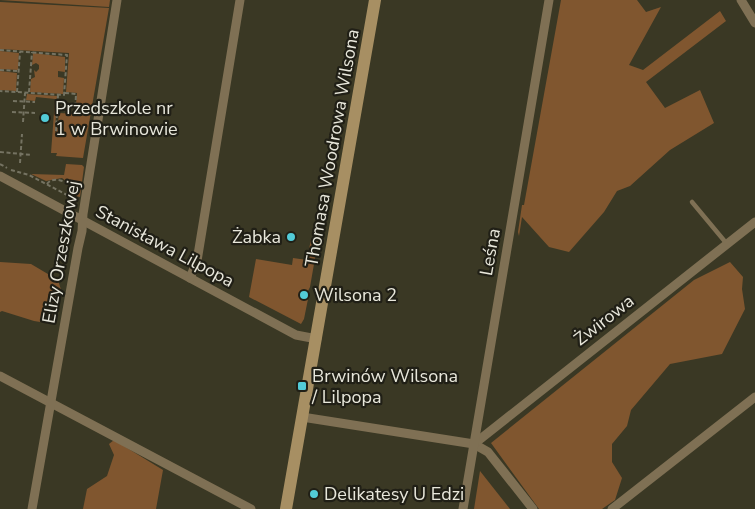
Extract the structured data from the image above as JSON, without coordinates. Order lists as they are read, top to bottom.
{
  "streets": {
    "street": [
      "Thomasa Woodrowa Wilsona",
      "Stanisława Lilpopa",
      "Elizy Orzeszkowej",
      "Leśna",
      "Żwirowa"
    ]
  },
  "crossings": [
    ["Thomasa Woodrowa Wilsona", "Stanisława Lilpopa"],
    ["Stanisława Lilpopa", "Elizy Orzeszkowej"],
    ["Leśna", "Żwirowa"]
  ],
  "places": {
    "other": [
      "Przedszkole nr 1 w Brwinowie",
      "Żabka",
      "Wilsona 2",
      "Delikatesy U Edzi"
    ],
    "transit": ["Brwinów Wilsona / Lilpopa"]
  }
}
